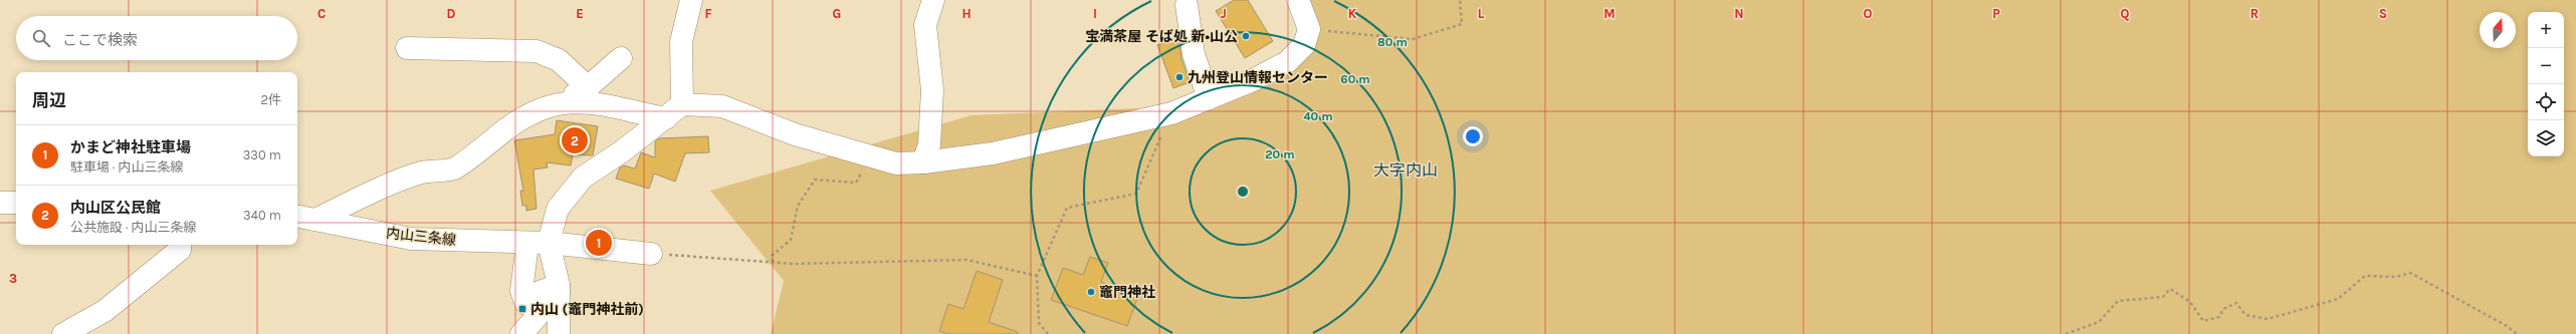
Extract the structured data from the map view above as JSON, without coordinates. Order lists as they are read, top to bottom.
{
  "streets": {
    "street": ["内山三条線"]
  },
  "districts": ["大字内山"],
  "places": {
    "other": ["宝満茶屋 そば処 新•山公", "九州登山情報センター", "竈門神社"],
    "transit": ["内山 (竈門神社前)"]
  },
  "north": "top",
  "page": {
    "map_buttons": ["+", "−"],
    "search": "ここで検索",
    "heading": ["周辺", "2件"],
    "list": [
      {
        "mark": "1",
        "name": "かまど神社駐車場",
        "note": "駐車場 · 内山三条線",
        "value": "330 m"
      },
      {
        "mark": "2",
        "name": "内山区公民館",
        "note": "公共施設 · 内山三条線",
        "value": "340 m"
      }
    ],
    "pins": ["2", "1"]
  },
  "grid": {
    "columns": [
      "C",
      "D",
      "E",
      "F",
      "G",
      "H",
      "I",
      "J",
      "K",
      "L",
      "M",
      "N",
      "O",
      "P",
      "Q",
      "R",
      "S"
    ],
    "rows": ["3"]
  },
  "rings": [
    "80 m",
    "60 m",
    "40 m",
    "20 m"
  ]
}
